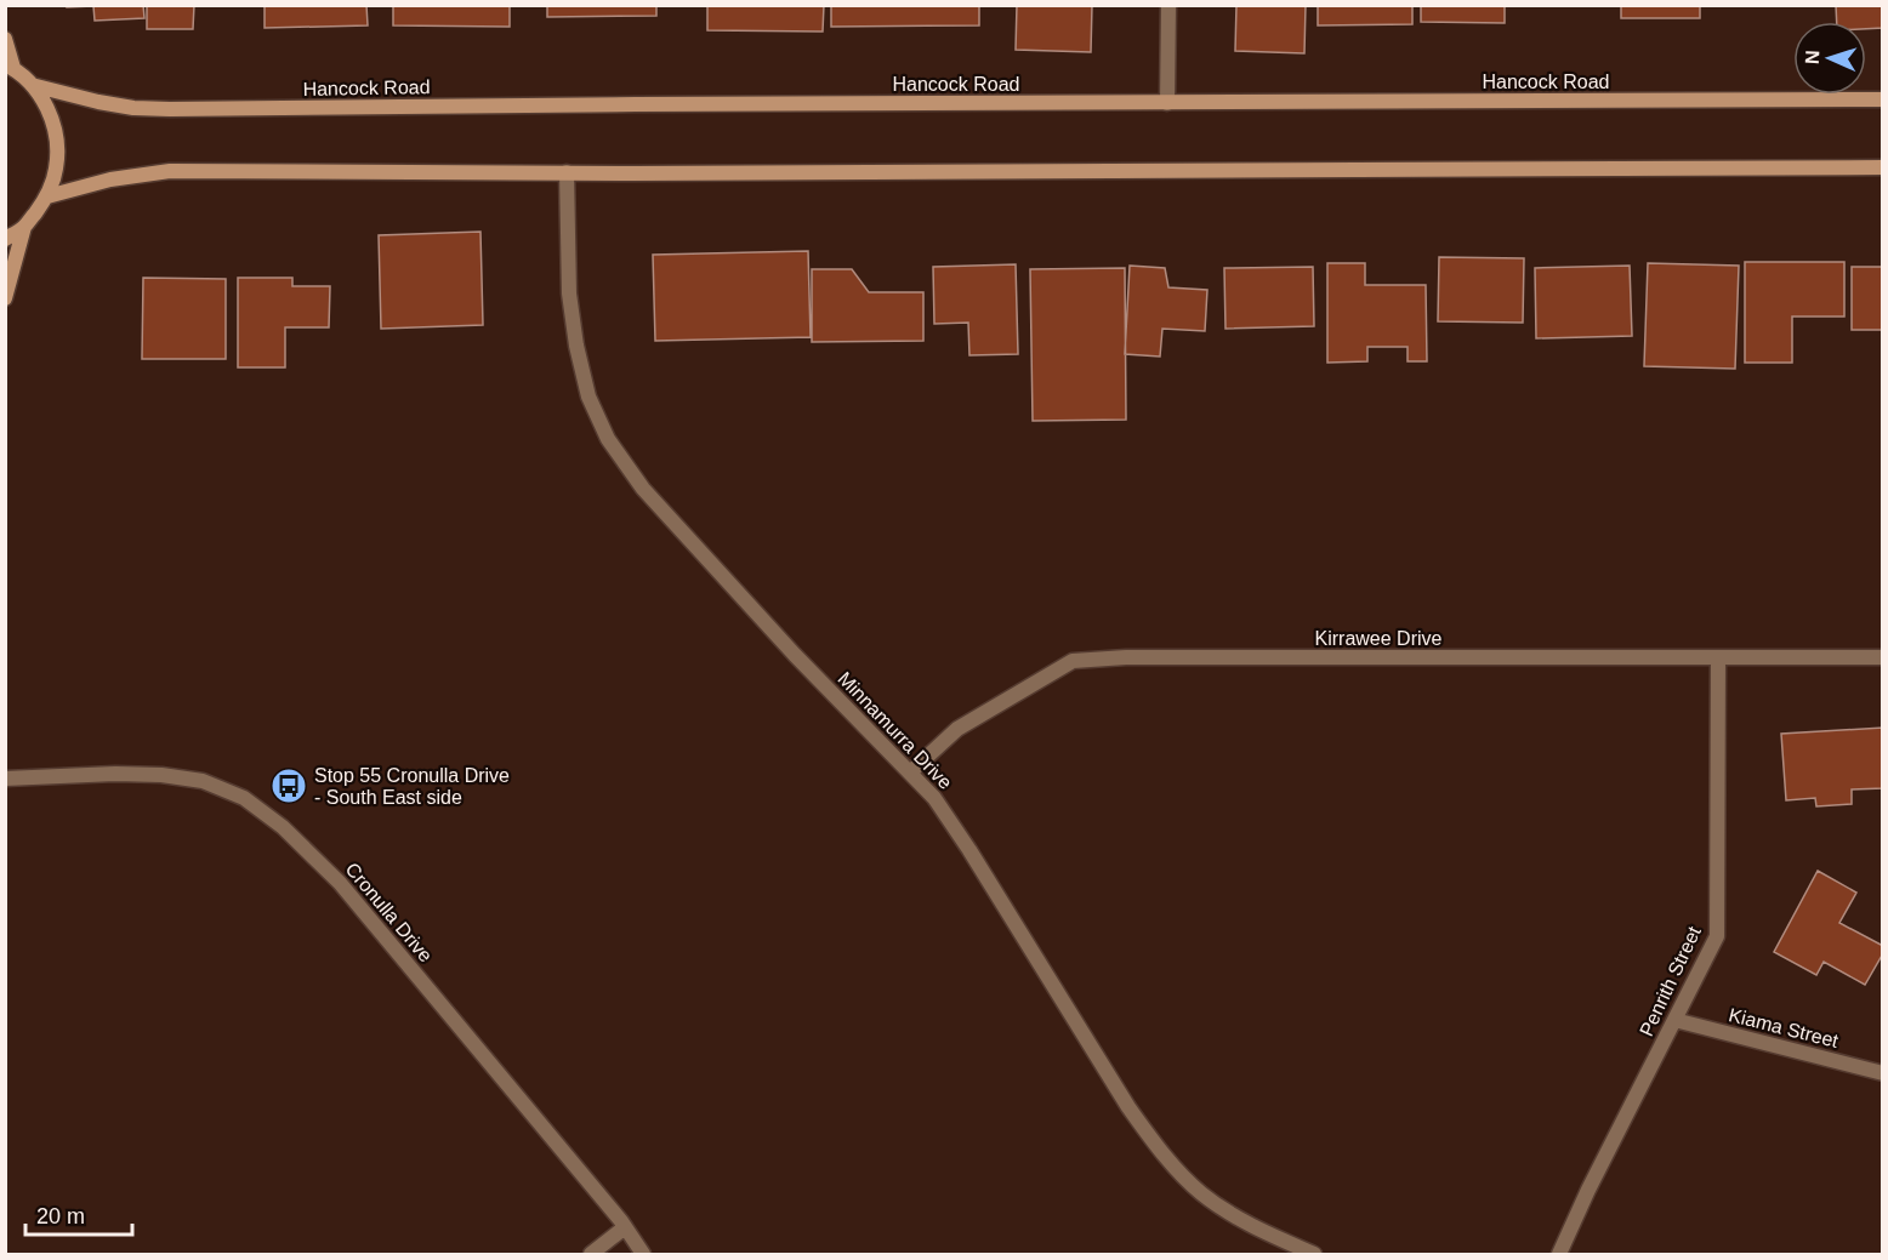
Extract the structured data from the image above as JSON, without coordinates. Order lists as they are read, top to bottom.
{
  "streets": {
    "main road": ["Hancock Road"],
    "street": [
      "Kirrawee Drive",
      "Minnamurra Drive",
      "Cronulla Drive",
      "Penrith Street",
      "Kiama Street"
    ]
  },
  "crossings": [
    ["Kirrawee Drive", "Minnamurra Drive"],
    ["Kirrawee Drive", "Penrith Street"],
    ["Penrith Street", "Kiama Street"]
  ],
  "places": {
    "bus stop": ["Stop 55 Cronulla Drive - South East side"]
  },
  "scale_bar": "20 m",
  "north": "left"
}
